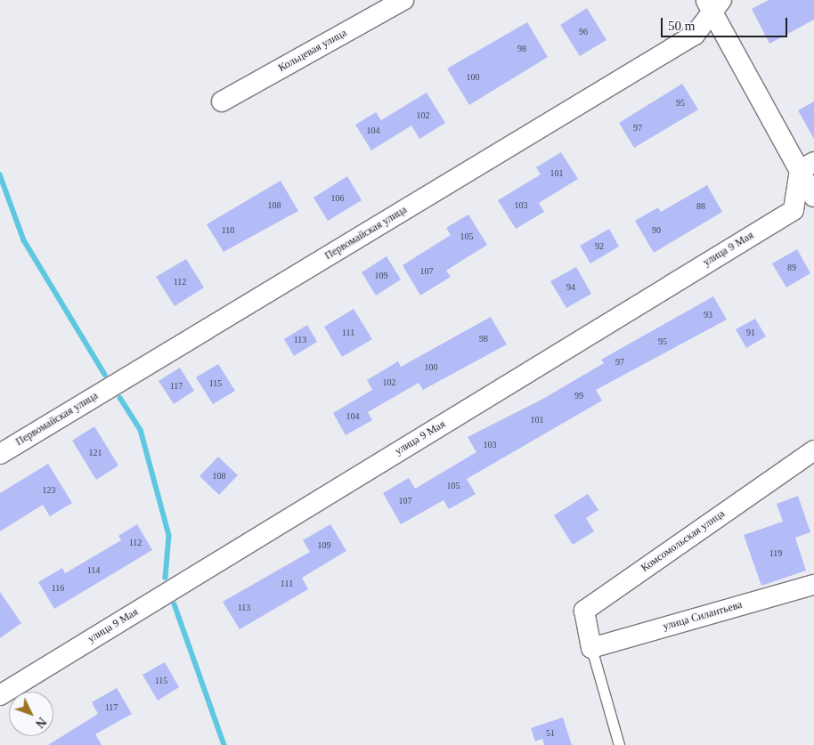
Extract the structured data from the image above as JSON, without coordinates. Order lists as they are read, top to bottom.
{
  "streets": {
    "street": [
      "Кольцевая улица",
      "Первомайская улица",
      "улица 9 Мая",
      "Комсомольская улица",
      "улица Силантьева"
    ]
  },
  "crossings": [
    ["Комсомольская улица", "улица Силантьева"]
  ],
  "house_numbers": [
    "96",
    "98",
    "100",
    "95",
    "102",
    "97",
    "104",
    "101",
    "106",
    "108",
    "103",
    "88",
    "110",
    "90",
    "105",
    "92",
    "89",
    "107",
    "109",
    "112",
    "94",
    "93",
    "111",
    "91",
    "98",
    "113",
    "95",
    "97",
    "100",
    "102",
    "115",
    "117",
    "99",
    "104",
    "101",
    "103",
    "121",
    "108",
    "105",
    "123",
    "107",
    "112",
    "109",
    "119",
    "114",
    "111",
    "116",
    "113",
    "115",
    "117",
    "51"
  ],
  "scale_bar": "50 m",
  "north": "bottom right"
}
